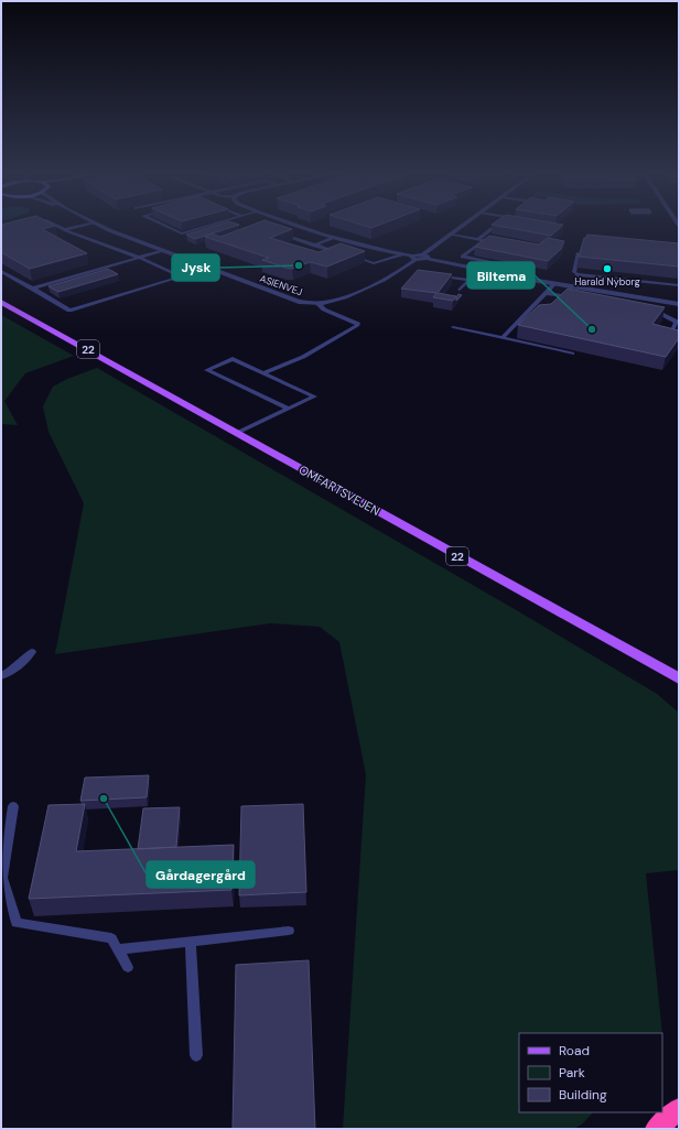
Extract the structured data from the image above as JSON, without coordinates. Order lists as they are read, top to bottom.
{
  "streets": {
    "main road": ["22", "OMFARTSVEJEN"],
    "street": ["ASIENVEJ"]
  },
  "places": [
    "Jysk",
    "Harald Nyborg",
    "Biltema",
    "Gårdagergård"
  ],
  "legend": ["Road", "Park", "Building"]
}
